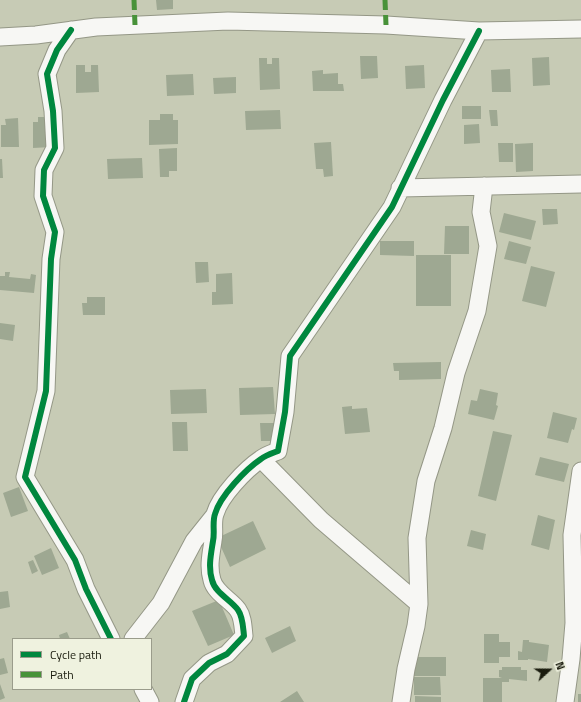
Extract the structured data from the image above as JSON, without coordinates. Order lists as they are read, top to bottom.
{
  "legend": ["Cycle path", "Path"],
  "north": "right"
}
